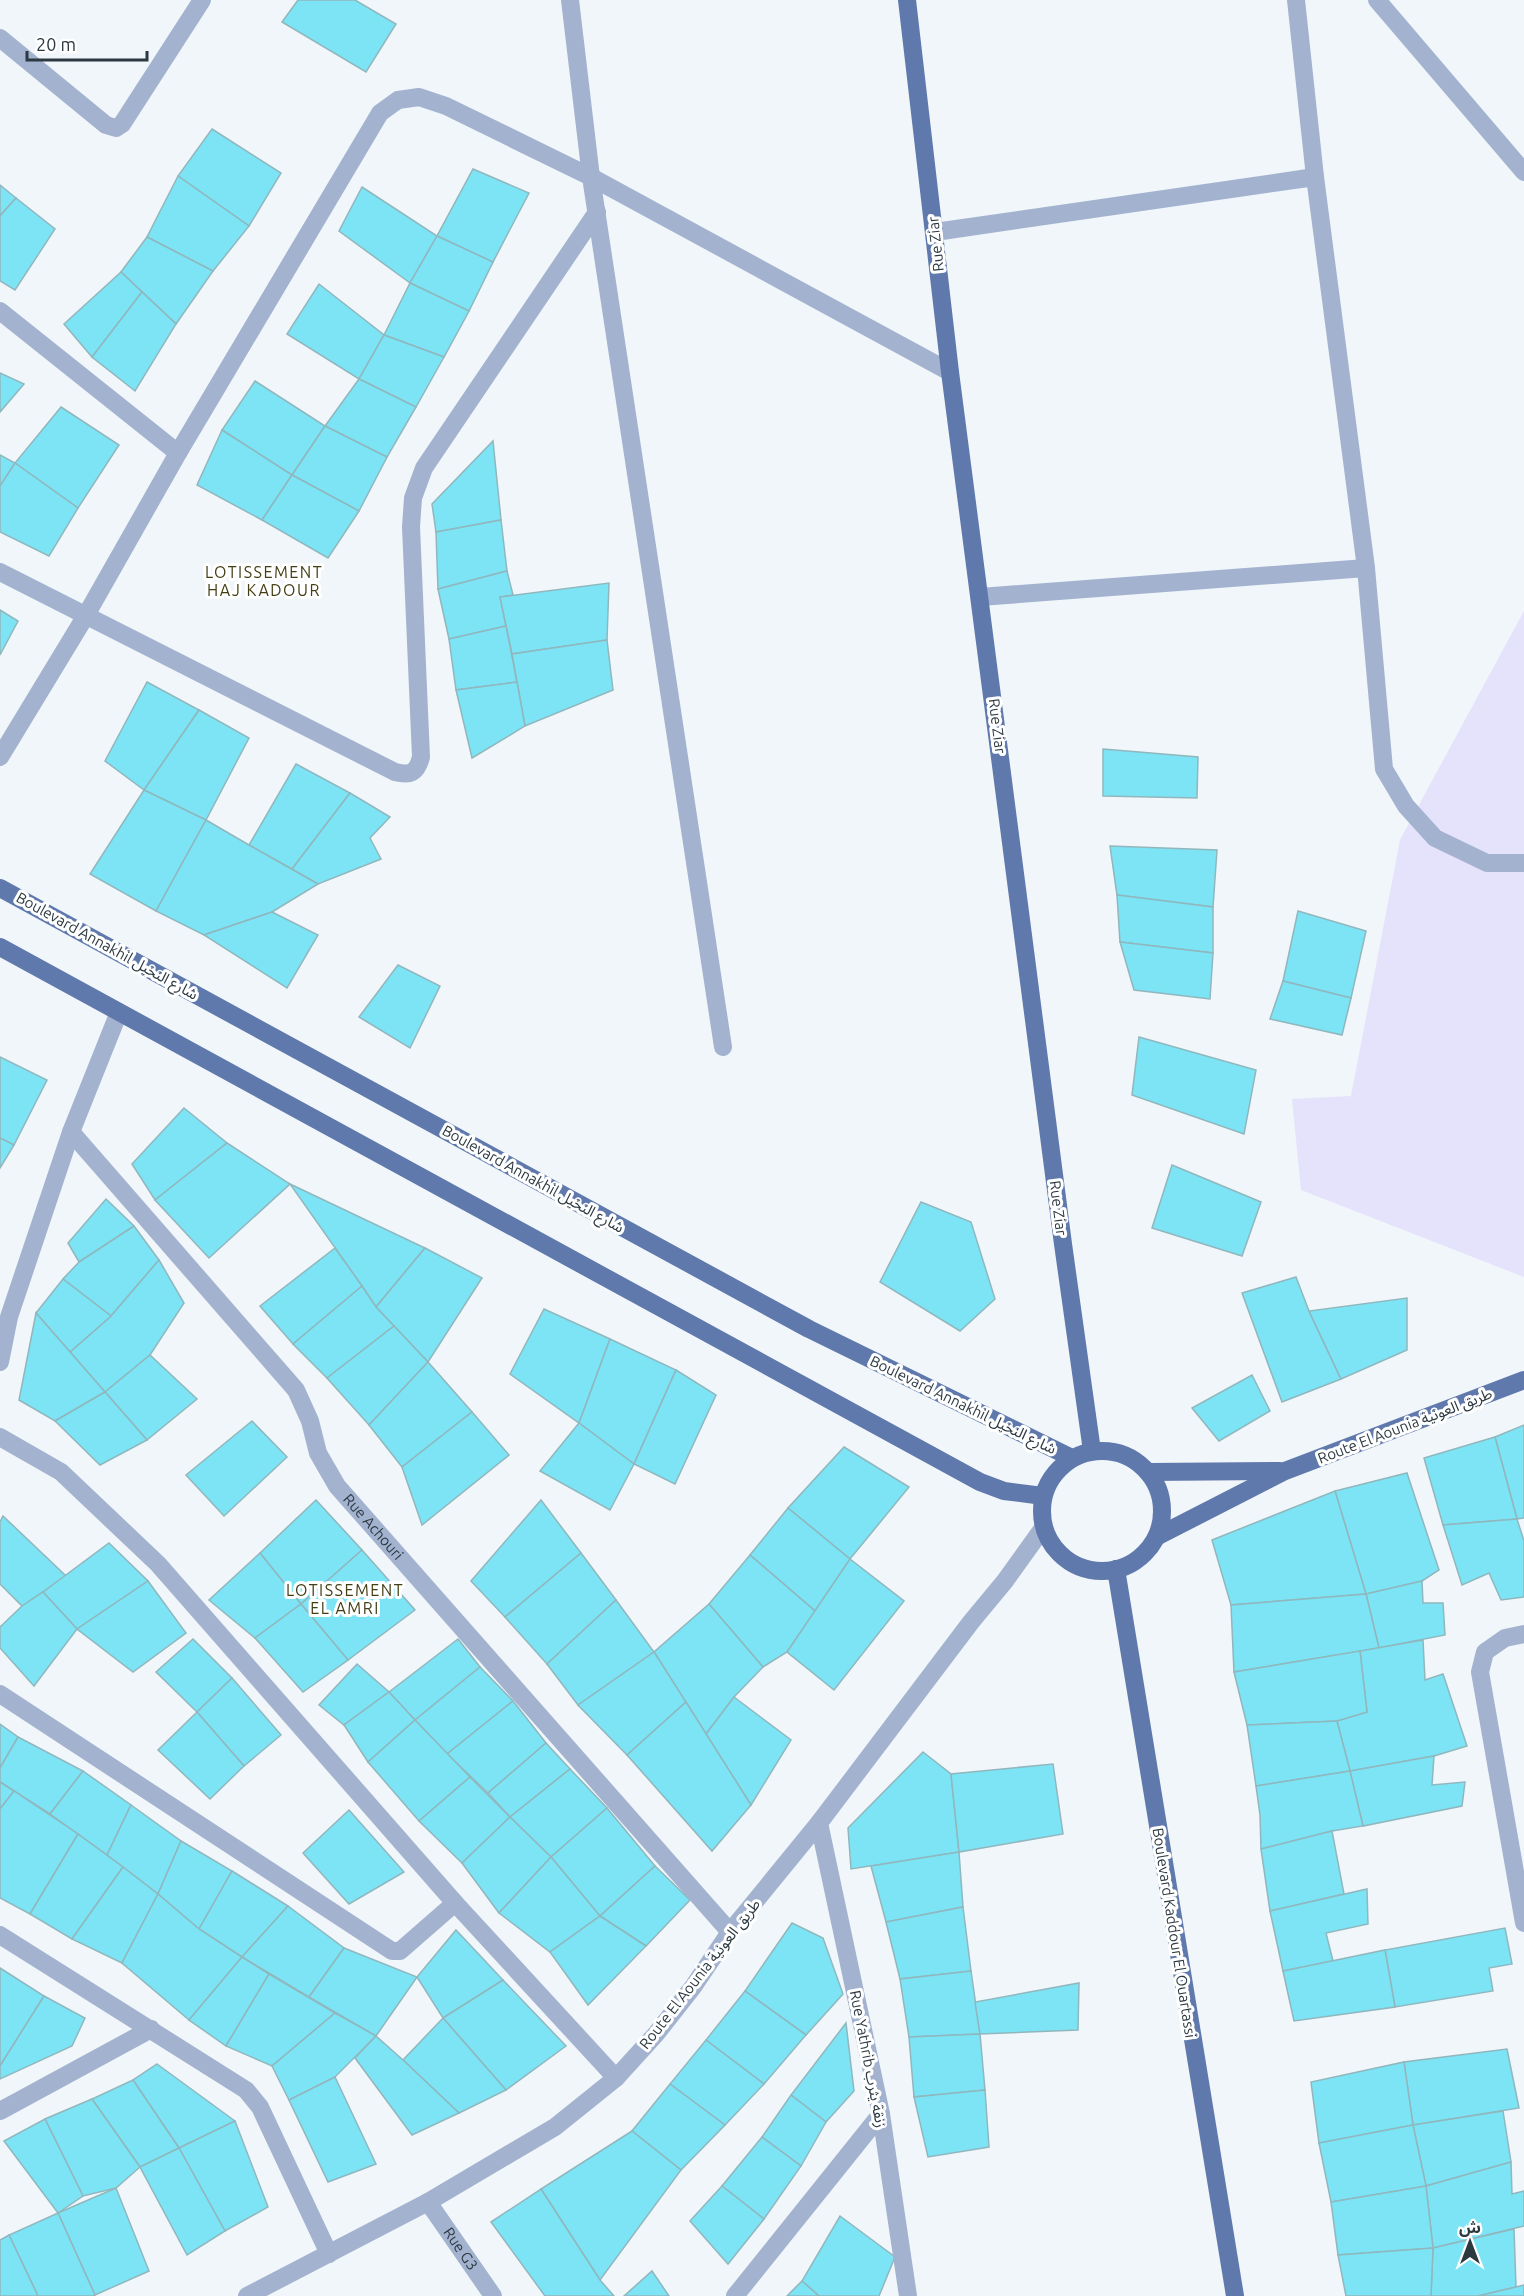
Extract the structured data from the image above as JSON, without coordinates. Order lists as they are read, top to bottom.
{
  "streets": {
    "main road": [
      "Rue Ziar",
      "Boulevard Annakhil شارع النخيل",
      "Route El Aounia طريق العونية",
      "Boulevard Kaddour El Ouartassi"
    ],
    "street": ["Rue Achouri", "Rue Yathrib زنقة يثرب", "Rue G3"]
  },
  "crossings": [
    ["Rue Ziar", "Boulevard Annakhil شارع النخيل"],
    ["Rue Ziar", "Route El Aounia طريق العونية"],
    ["Rue Ziar", "Boulevard Kaddour El Ouartassi"],
    ["Boulevard Annakhil شارع النخيل", "Route El Aounia طريق العونية"],
    ["Boulevard Annakhil شارع النخيل", "Boulevard Kaddour El Ouartassi"],
    ["Route El Aounia طريق العونية", "Rue Achouri"],
    ["Route El Aounia طريق العونية", "Boulevard Kaddour El Ouartassi"],
    ["Route El Aounia طريق العونية", "Rue Yathrib زنقة يثرب"],
    ["Route El Aounia طريق العونية", "Rue G3"]
  ],
  "districts": ["LOTISSEMENT HAJ KADOUR", "LOTISSEMENT EL AMRI"],
  "scale_bar": "20 m",
  "north": "top"
}
